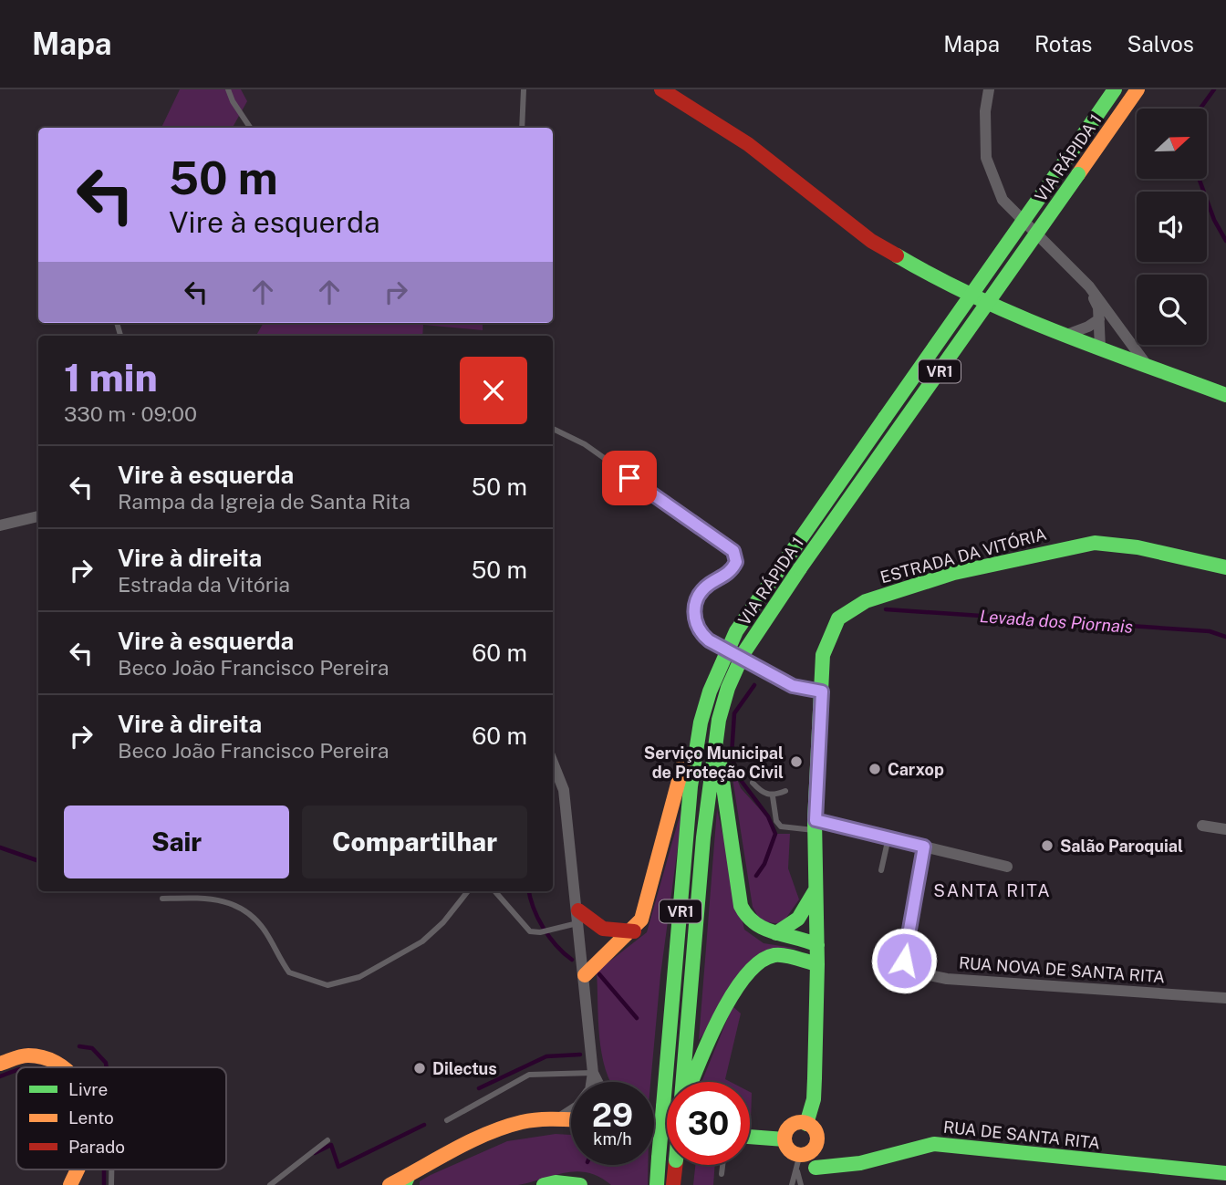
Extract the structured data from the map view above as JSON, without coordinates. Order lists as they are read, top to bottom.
{
  "streets": {
    "main road": [
      "VIA RÁPIDA 1",
      "VR1",
      "ESTRADA DA VITÓRIA",
      "RUA DE SANTA RITA"
    ],
    "street": ["RUA NOVA DE SANTA RITA"]
  },
  "districts": ["SANTA RITA"],
  "water": ["Levada dos Piornais"],
  "places": [
    "Serviço Municipal de Proteção Civil",
    "Carxop",
    "Salão Paroquial",
    "Dilectus"
  ],
  "legend": ["Livre", "Lento", "Parado"],
  "north": "right",
  "page": {
    "header": "Mapa",
    "nav": ["Mapa", "Rotas", "Salvos"],
    "turn": ["50 m", "Vire à esquerda"],
    "heading": ["1 min", "330 m · 09:00"],
    "list": [
      {
        "name": "Vire à esquerda",
        "note": "Rampa da Igreja de Santa Rita",
        "value": "50 m"
      },
      {
        "name": "Vire à direita",
        "note": "Estrada da Vitória",
        "value": "50 m"
      },
      {
        "name": "Vire à esquerda",
        "note": "Beco João Francisco Pereira",
        "value": "60 m"
      },
      {
        "name": "Vire à direita",
        "note": "Beco João Francisco Pereira",
        "value": "60 m"
      }
    ],
    "buttons": ["Sair", "Compartilhar"],
    "speed": "29 km/h",
    "limit": "30"
  }
}
